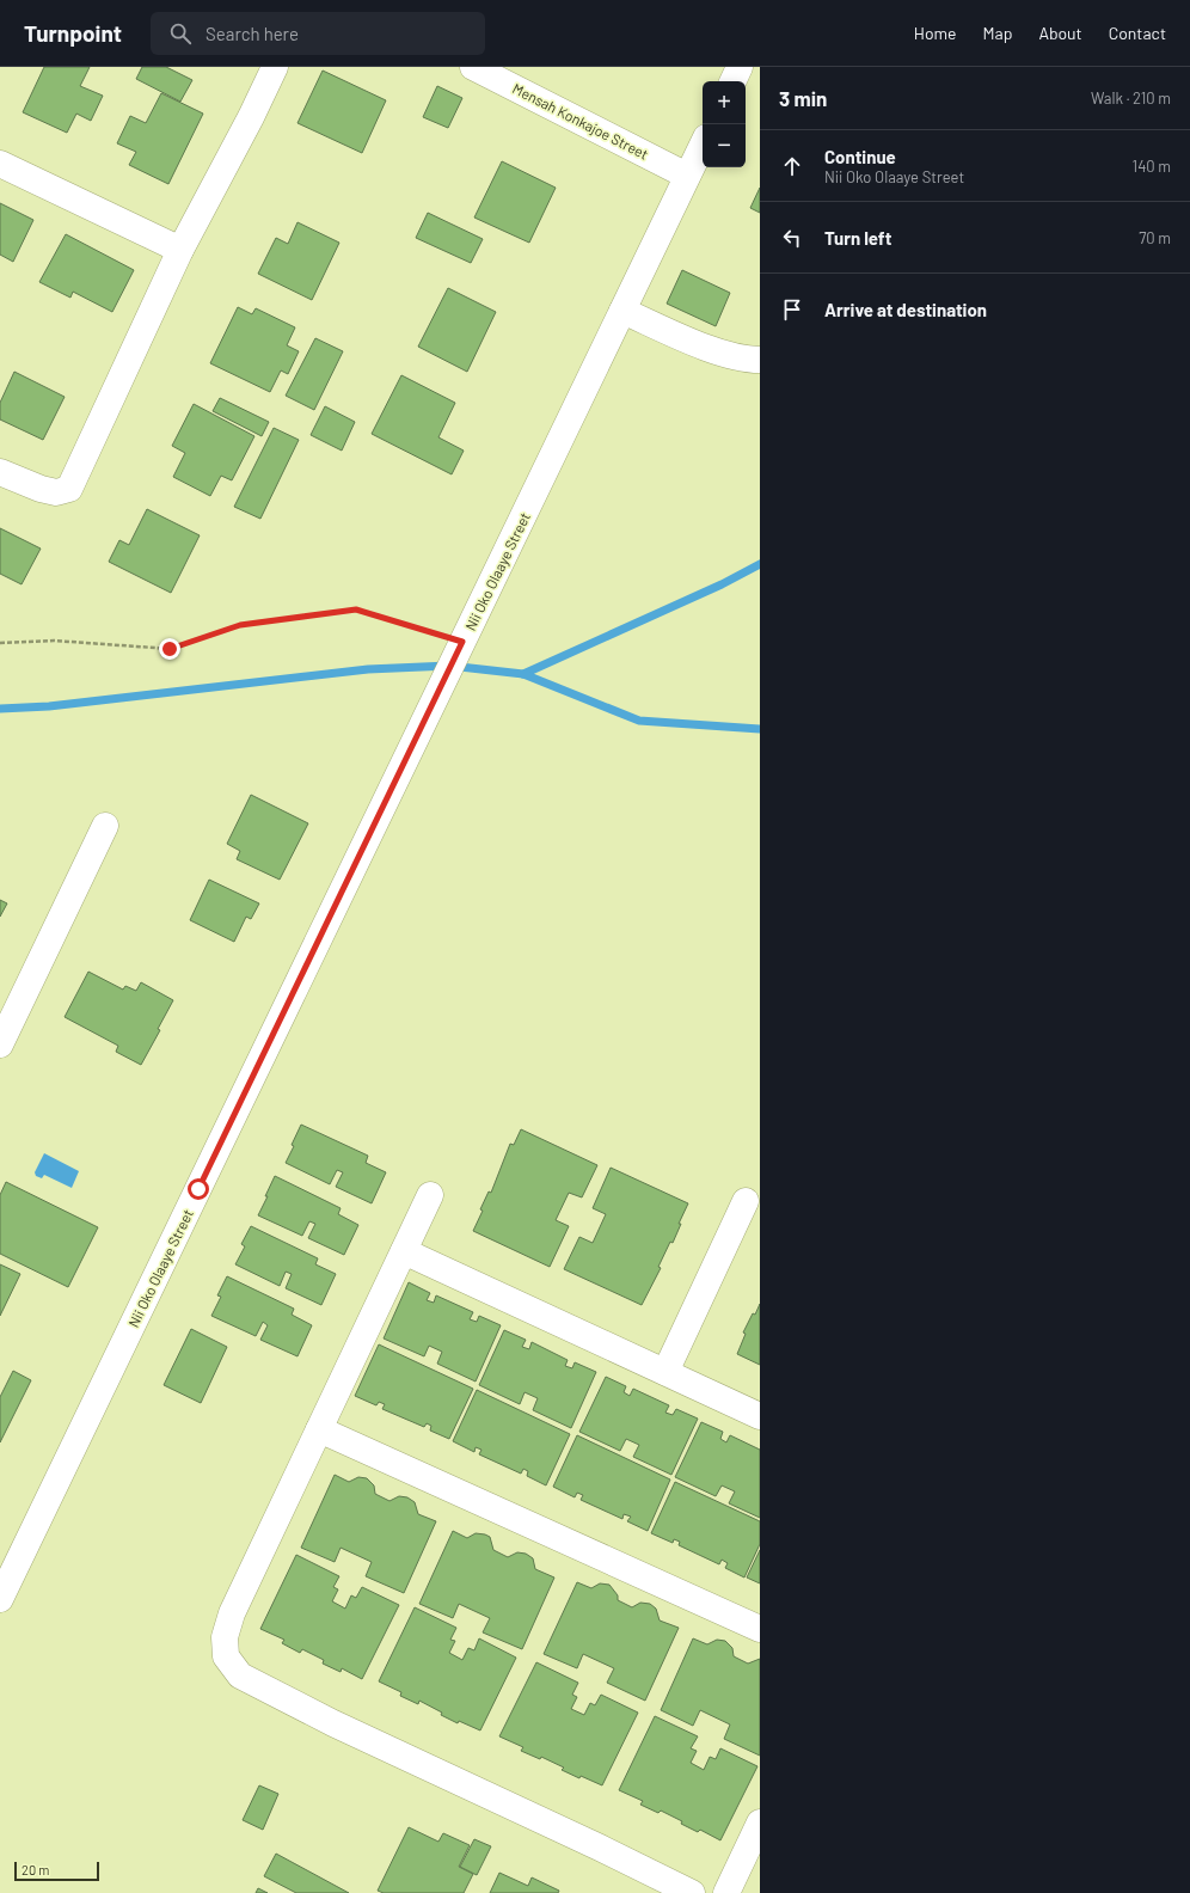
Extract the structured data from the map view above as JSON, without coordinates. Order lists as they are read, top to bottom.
{
  "streets": {
    "street": ["Mensah Konkajoe Street", "Nii Oko Olaaye Street"]
  },
  "crossings": [
    ["Mensah Konkajoe Street", "Nii Oko Olaaye Street"]
  ],
  "scale_bar": "20 m",
  "page": {
    "header": "Turnpoint",
    "search": "Search here",
    "nav": [
      "Home",
      "Map",
      "About",
      "Contact"
    ],
    "heading": ["3 min", "Walk · 210 m"],
    "map_buttons": ["+", "−"],
    "list": [
      ["Continue", "Nii Oko Olaaye Street", "140 m"],
      ["Turn left", "70 m"],
      "Arrive at destination"
    ],
    "scale": "20 m"
  }
}
